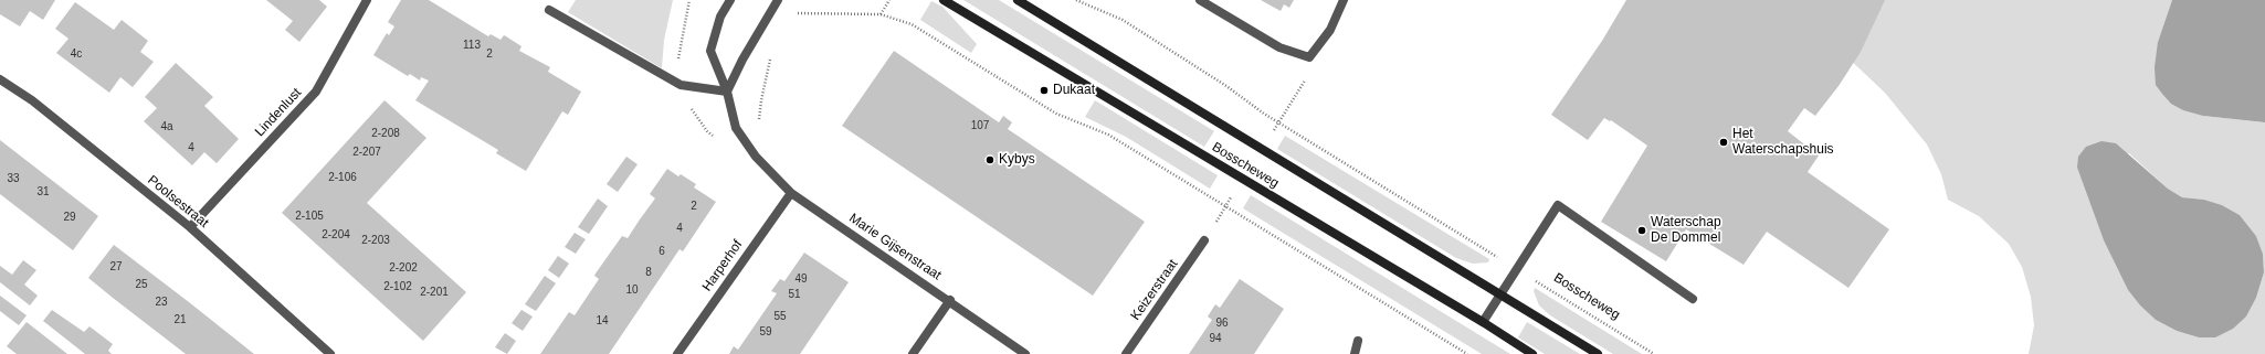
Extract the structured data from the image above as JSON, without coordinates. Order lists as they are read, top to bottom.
{
  "streets": {
    "main road": ["Bosscheweg"],
    "street": [
      "Lindenlust",
      "Poolsestraat",
      "Marie Gijsenstraat",
      "Harperhof",
      "Keizerstraat"
    ]
  },
  "crossings": [
    ["Lindenlust", "Poolsestraat"],
    ["Marie Gijsenstraat", "Harperhof"]
  ],
  "places": [
    "Dukaat",
    "Het Waterschapshuis",
    "Kybys",
    "Waterschap De Dommel"
  ],
  "house_numbers": [
    "113",
    "4c",
    "2",
    "107",
    "4a",
    "2-208",
    "4",
    "2-207",
    "2-106",
    "33",
    "31",
    "2",
    "2-105",
    "29",
    "4",
    "2-204",
    "2-203",
    "6",
    "27",
    "2-202",
    "8",
    "49",
    "25",
    "2-102",
    "10",
    "2-201",
    "51",
    "23",
    "55",
    "21",
    "14",
    "96",
    "59",
    "94"
  ]
}
